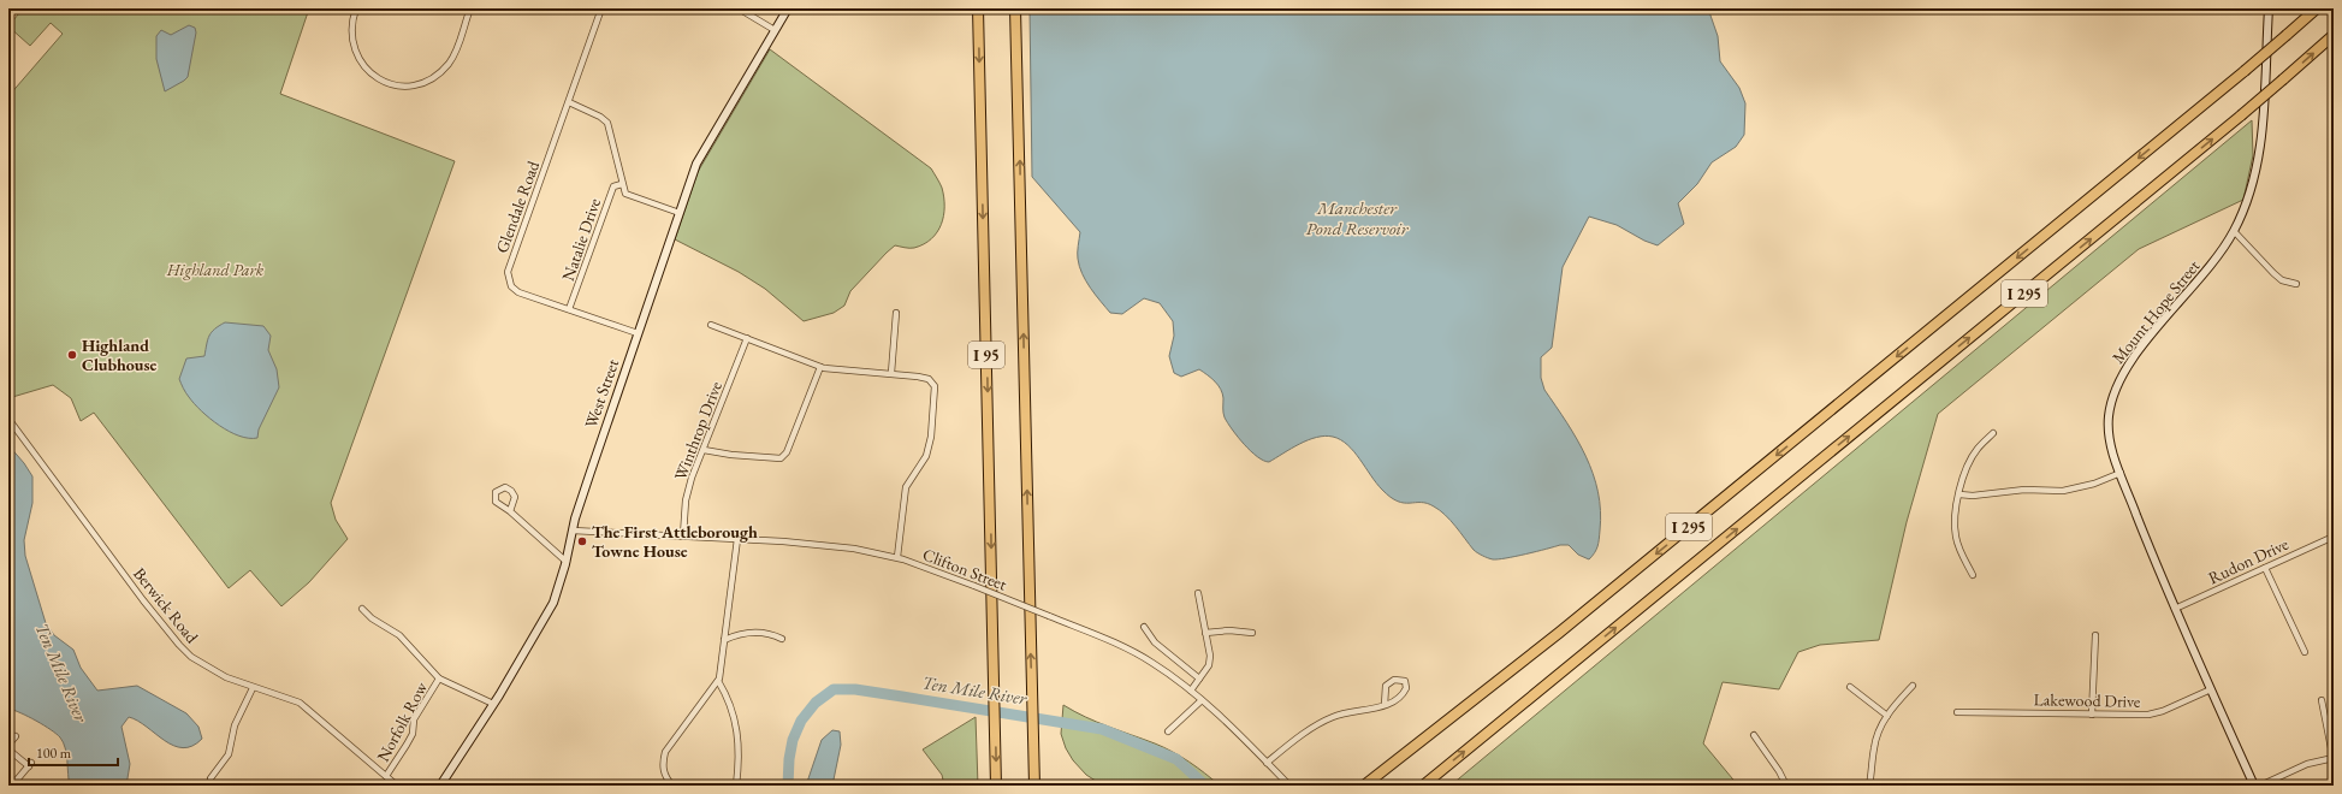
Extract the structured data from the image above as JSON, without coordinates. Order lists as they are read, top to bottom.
{
  "streets": {
    "highway": ["I 295", "I 95"],
    "main road": ["Mount Hope Street", "West Street"],
    "street": [
      "Glendale Road",
      "Natalie Drive",
      "Winthrop Drive",
      "Rudon Drive",
      "Clifton Street",
      "Berwick Road",
      "Lakewood Drive",
      "Norfolk Row"
    ]
  },
  "crossings": [
    ["Glendale Road", "Natalie Drive"],
    ["Glendale Road", "West Street"],
    ["Mount Hope Street", "Rudon Drive"],
    ["Mount Hope Street", "Lakewood Drive"],
    ["West Street", "Clifton Street"],
    ["Winthrop Drive", "Clifton Street"],
    ["Berwick Road", "Norfolk Row"]
  ],
  "water": ["Manchester Pond Reservoir", "Ten Mile River"],
  "parks": ["Highland Park"],
  "places": ["Highland Clubhouse", "The First Attleborough Towne House"],
  "scale_bar": "100 m"
}
